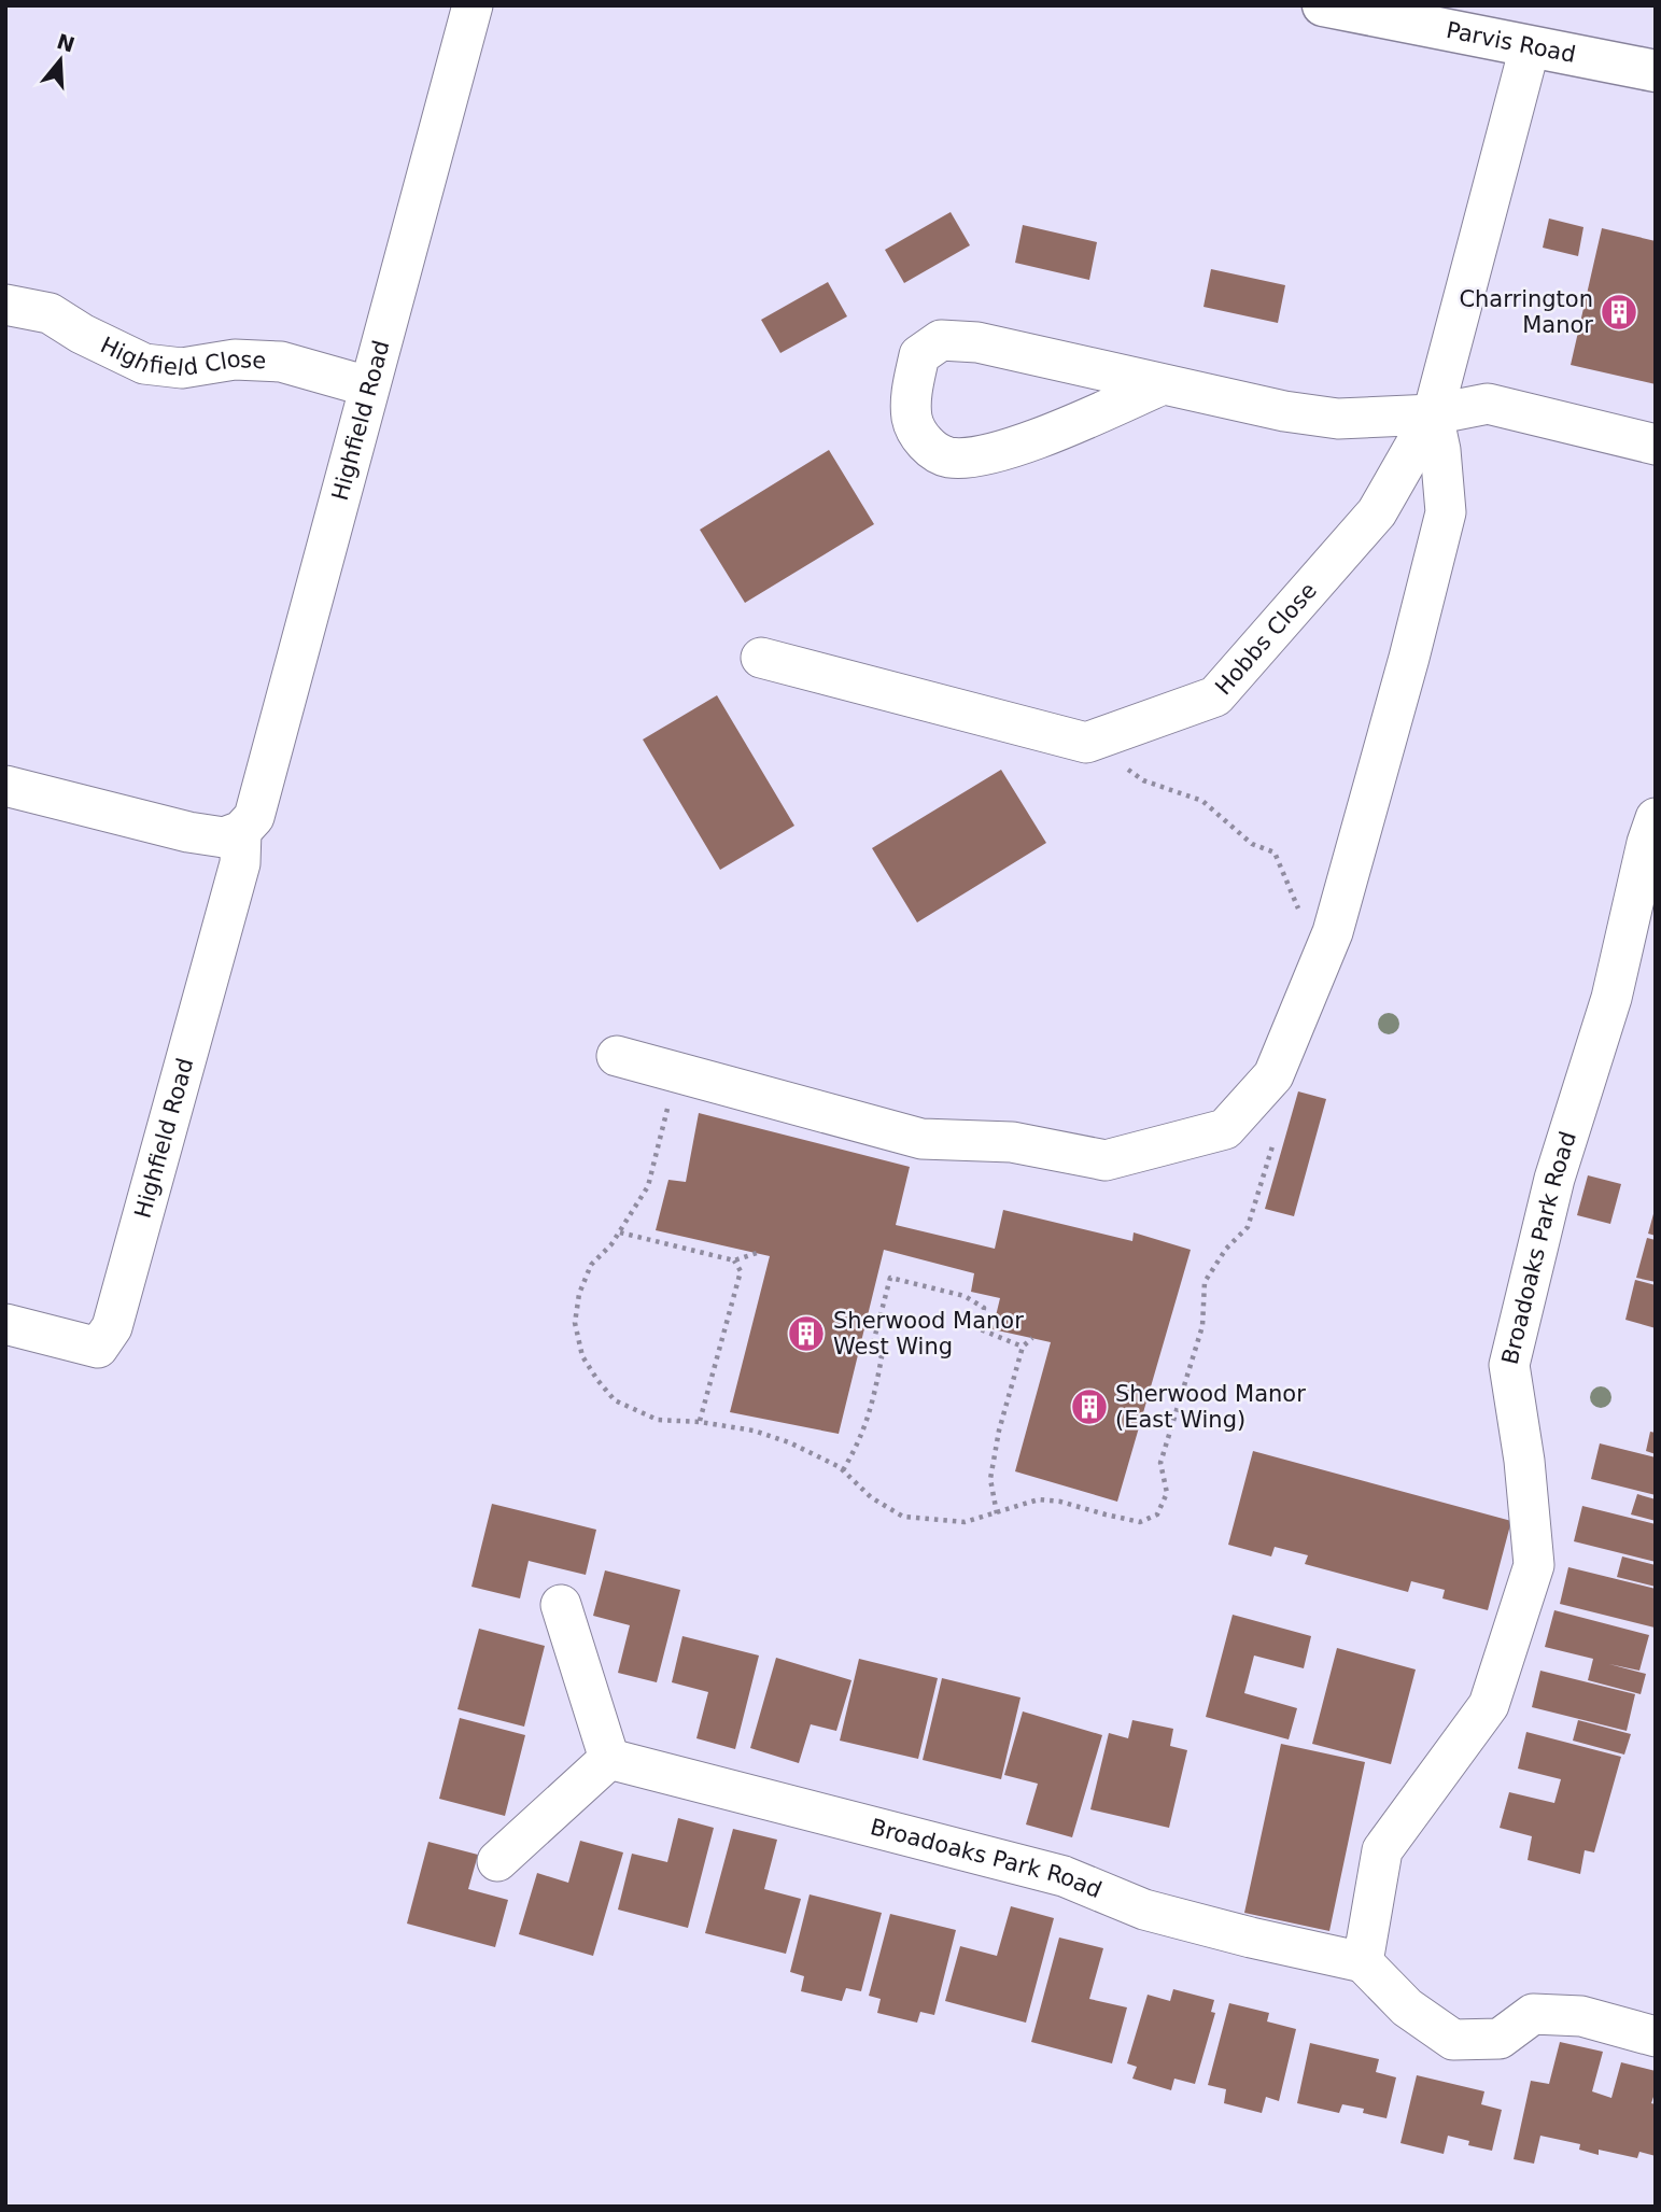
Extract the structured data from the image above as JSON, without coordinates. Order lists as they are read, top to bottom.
{
  "streets": {
    "main road": ["Parvis Road"],
    "street": [
      "Highfield Close",
      "Highfield Road",
      "Hobbs Close",
      "Broadoaks Park Road"
    ]
  },
  "crossings": [
    ["Parvis Road", "Hobbs Close"],
    ["Highfield Close", "Highfield Road"]
  ],
  "places": {
    "building": ["Charrington Manor", "Sherwood Manor West Wing", "Sherwood Manor (East Wing)"]
  },
  "north": "top"
}
